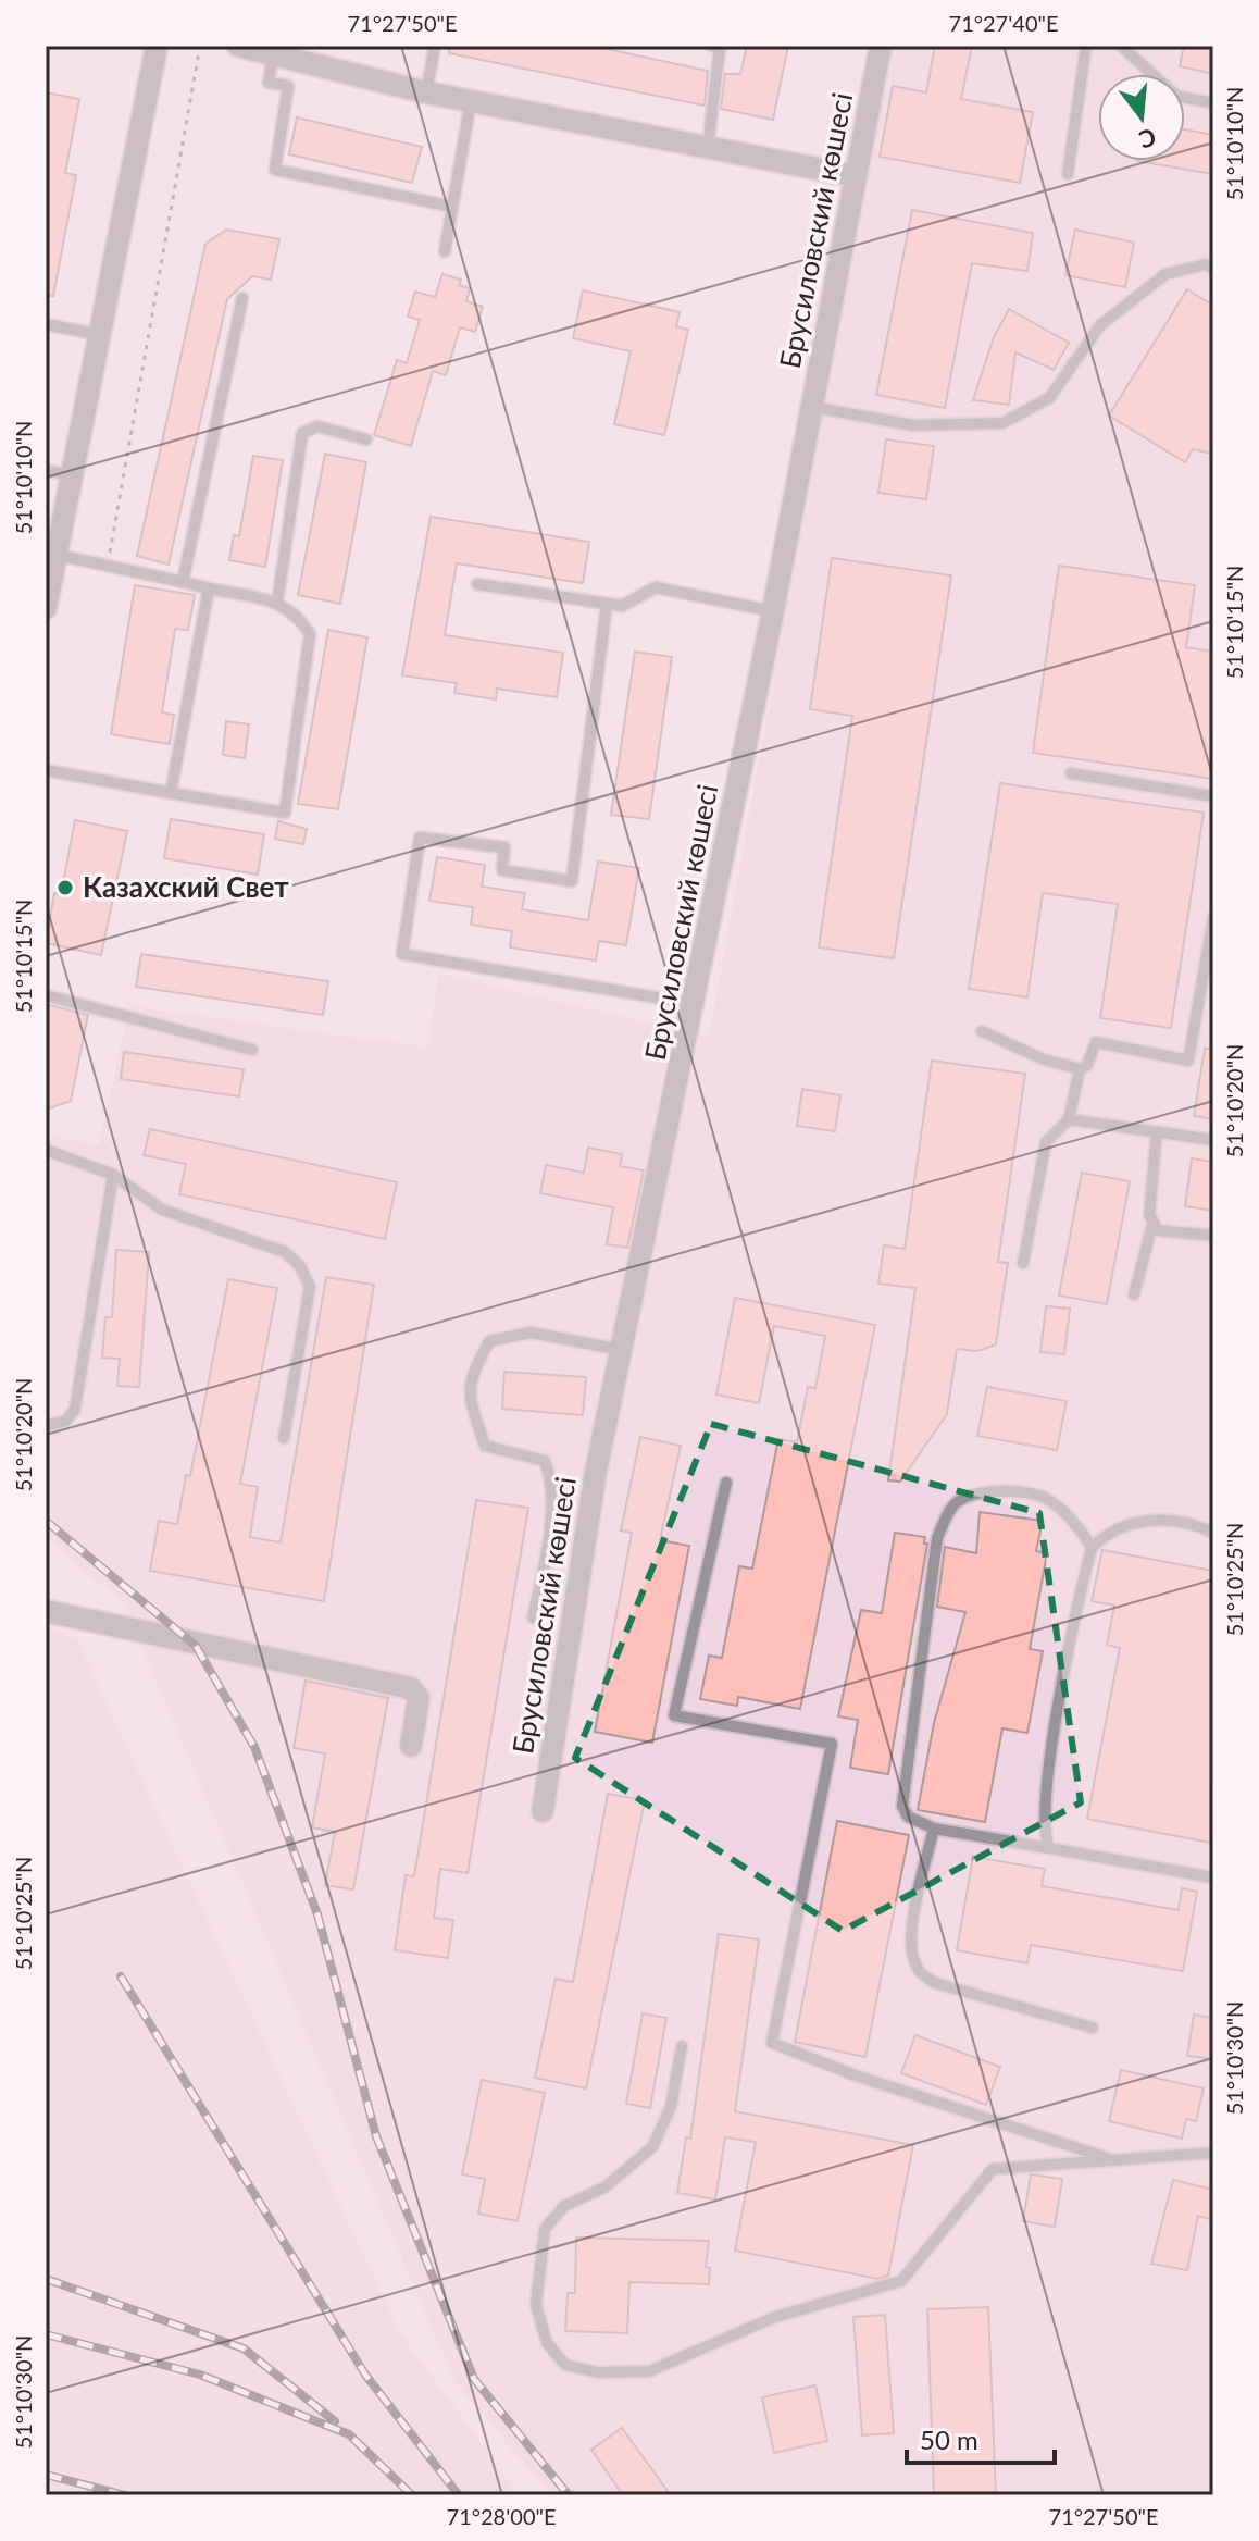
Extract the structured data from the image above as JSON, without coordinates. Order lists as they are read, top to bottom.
{
  "streets": {
    "street": ["Брусиловский көшесі"]
  },
  "places": ["Казахский Свет"],
  "scale_bar": "50 m",
  "north": "bottom",
  "coordinates": [
    "71°27'50\"E",
    "71°27'40\"E",
    "51°10'10\"N",
    "51°10'15\"N",
    "51°10'20\"N",
    "51°10'25\"N",
    "51°10'30\"N",
    "71°28'00\"E"
  ]
}
